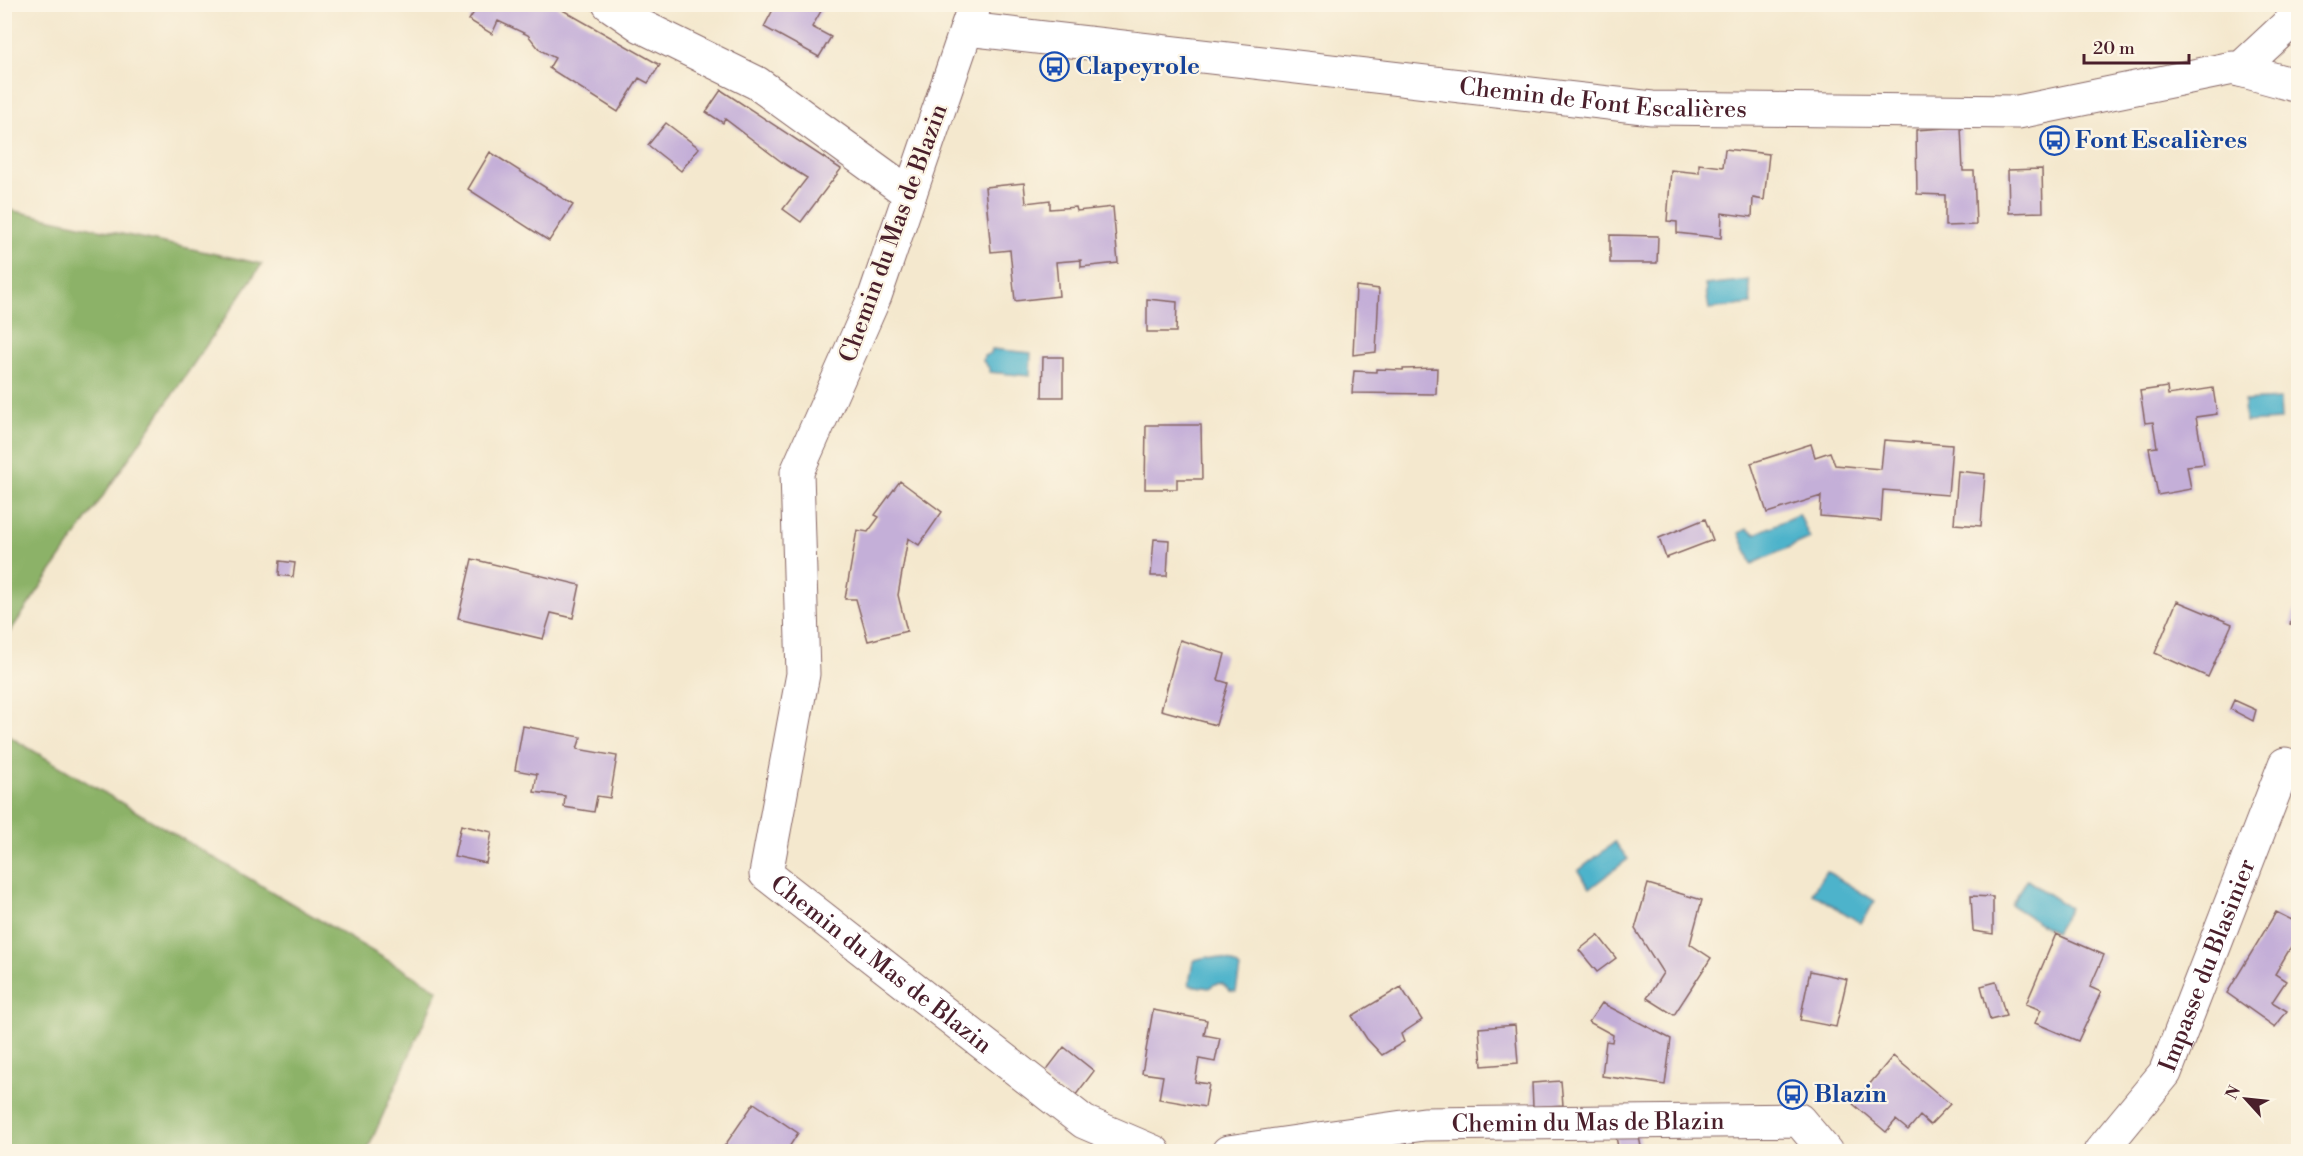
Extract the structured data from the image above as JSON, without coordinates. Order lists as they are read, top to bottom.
{
  "streets": {
    "street": ["Chemin de Font Escalières", "Chemin du Mas de Blazin", "Impasse du Blasinier"]
  },
  "crossings": [
    ["Chemin de Font Escalières", "Chemin du Mas de Blazin"]
  ],
  "places": {
    "bus stop": ["Clapeyrole", "Font Escalières", "Blazin"]
  },
  "scale_bar": "20 m",
  "north": "top left"
}
